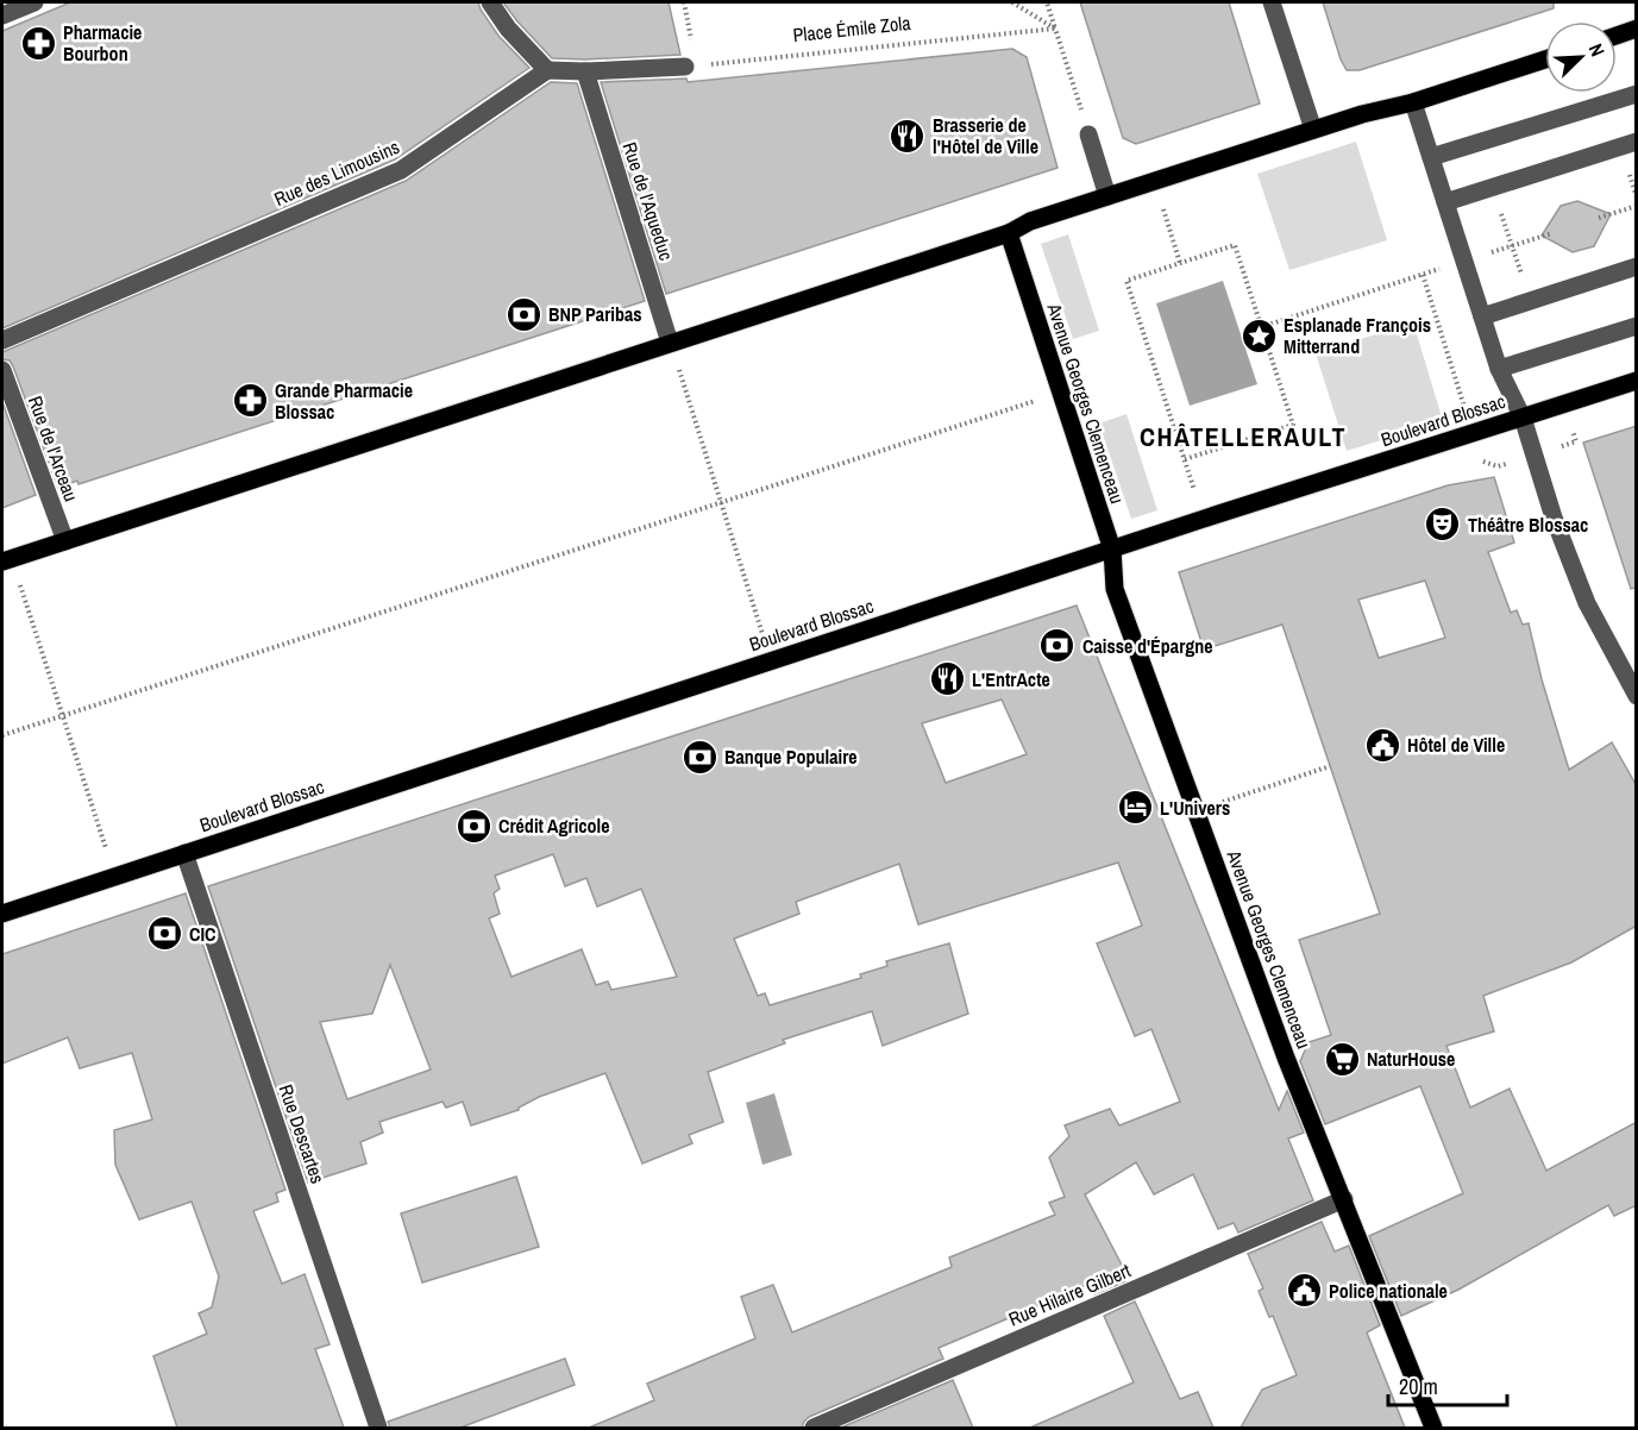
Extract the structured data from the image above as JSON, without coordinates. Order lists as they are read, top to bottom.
{
  "streets": {
    "main road": ["Avenue Georges Clemenceau", "Boulevard Blossac"],
    "street": [
      "Rue des Limousins",
      "Rue de l'Aqueduc",
      "Rue de l'Arceau",
      "Rue Descartes",
      "Rue Hilaire Gilbert"
    ],
    "path": ["Place Émile Zola"]
  },
  "crossings": [
    ["Avenue Georges Clemenceau", "Boulevard Blossac"],
    ["Avenue Georges Clemenceau", "Rue Hilaire Gilbert"],
    ["Boulevard Blossac", "Rue Descartes"]
  ],
  "districts": ["CHÂTELLERAULT"],
  "places": {
    "pharmacy": ["Pharmacie Bourbon", "Grande Pharmacie Blossac"],
    "restaurant": ["Brasserie de l'Hôtel de Ville", "L'EntrActe"],
    "bank": [
      "BNP Paribas",
      "Caisse d'Épargne",
      "Banque Populaire",
      "Crédit Agricole",
      "CIC"
    ],
    "place": ["Esplanade François Mitterrand"],
    "theatre": ["Théâtre Blossac"],
    "public building": ["Hôtel de Ville", "Police nationale"],
    "hotel": ["L'Univers"],
    "supermarket": ["NaturHouse"]
  },
  "scale_bar": "20 m",
  "north": "top right"
}
